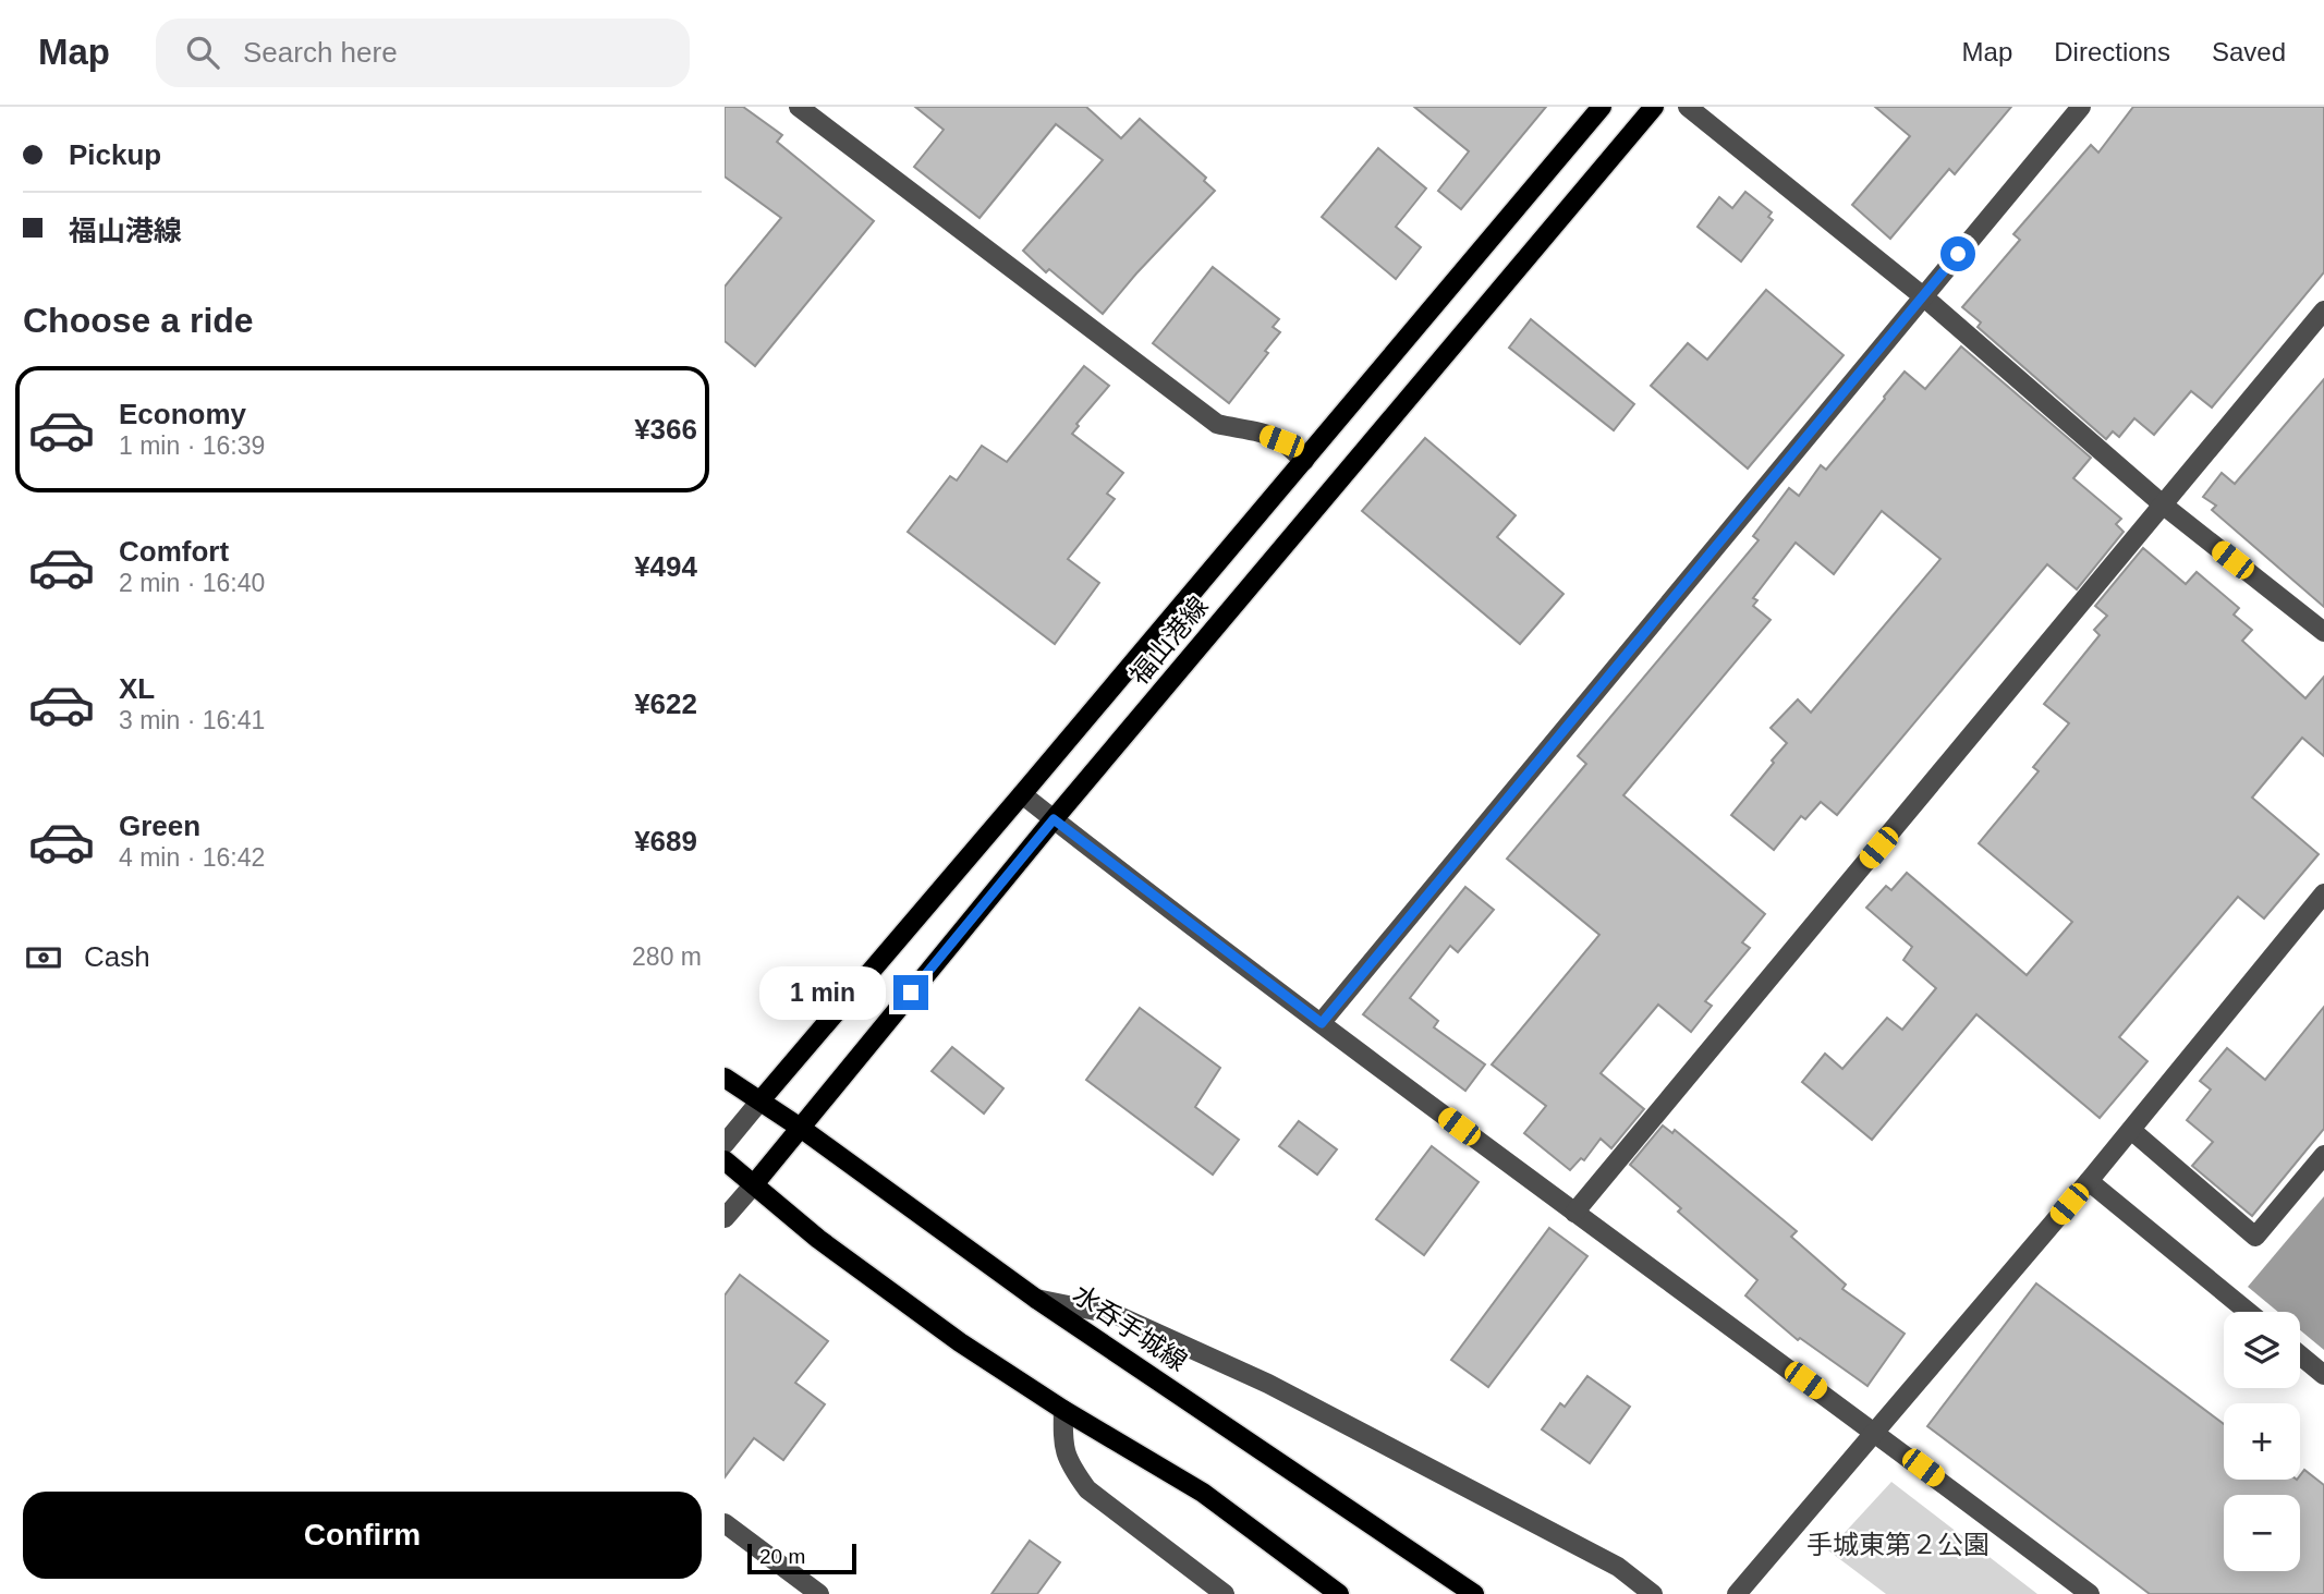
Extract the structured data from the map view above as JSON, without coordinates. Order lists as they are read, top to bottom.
{
  "streets": {
    "main road": ["福山港線", "水呑手城線"]
  },
  "crossings": [
    ["福山港線", "水呑手城線"]
  ],
  "parks": ["手城東第２公園"],
  "scale_bar": "20 m",
  "page": {
    "header": "Map",
    "search": "Search here",
    "nav": ["Map", "Directions", "Saved"],
    "banner": ["Pickup", "福山港線"],
    "heading": "Choose a ride",
    "list": [
      {
        "name": "Economy",
        "note": "1 min · 16:39",
        "value": "¥366"
      },
      {
        "name": "Comfort",
        "note": "2 min · 16:40",
        "value": "¥494"
      },
      {
        "name": "XL",
        "note": "3 min · 16:41",
        "value": "¥622"
      },
      {
        "name": "Green",
        "note": "4 min · 16:42",
        "value": "¥689"
      }
    ],
    "pay": ["Cash", "280 m"],
    "bubble": "1 min",
    "map_buttons": ["+", "−"],
    "buttons": "Confirm",
    "scale": "20 m"
  }
}
